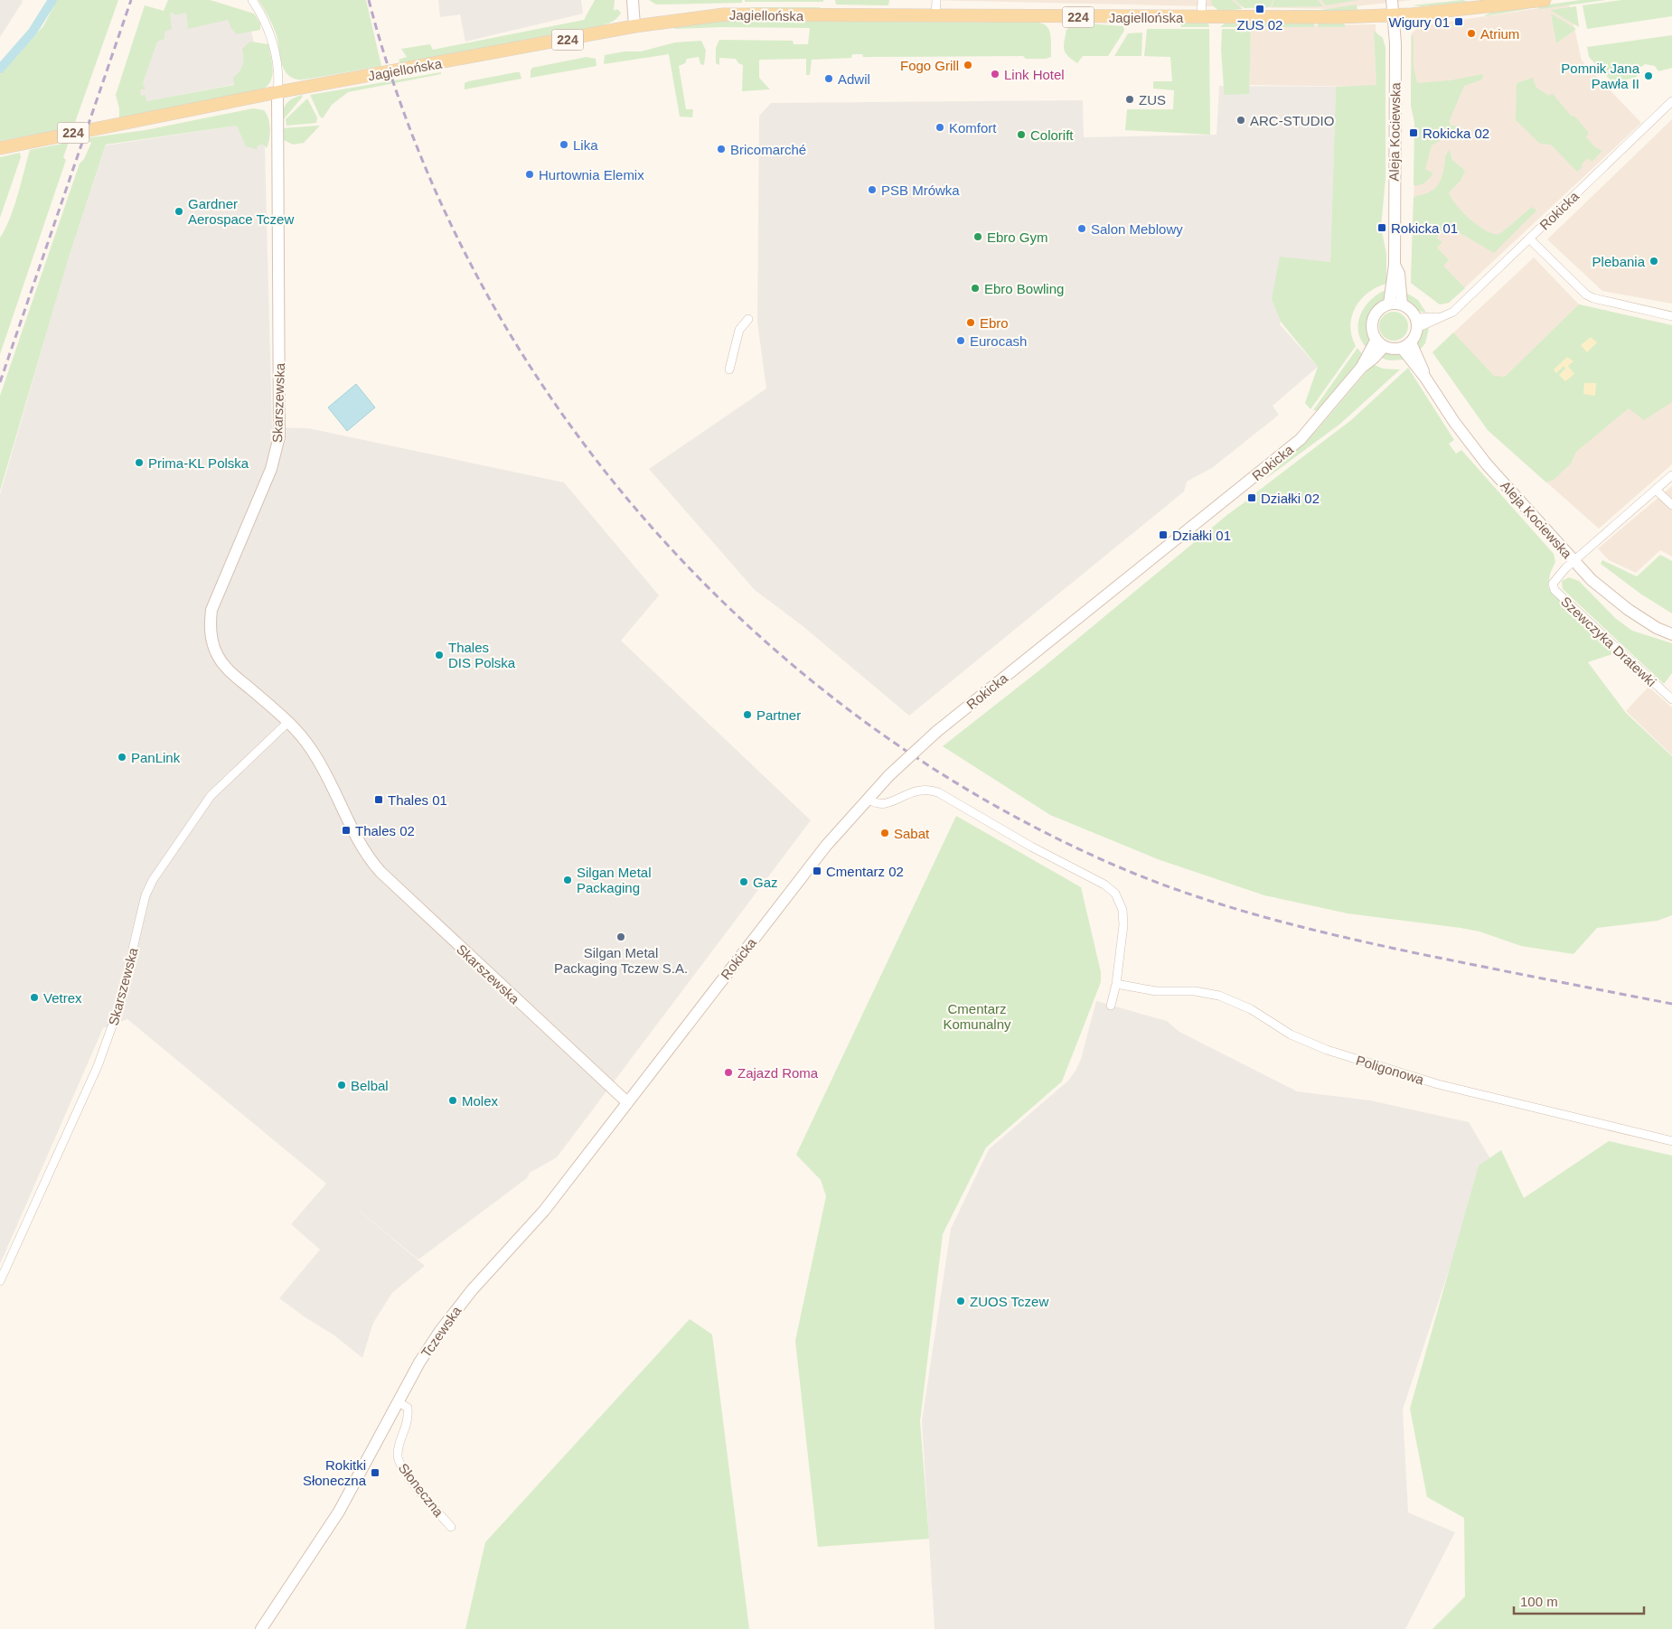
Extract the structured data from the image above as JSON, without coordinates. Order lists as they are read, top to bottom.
{
  "streets": {
    "main road": ["Jagiellońska", "224"],
    "street": [
      "Aleja Kociewska",
      "Rokicka",
      "Skarszewska",
      "Szewczyka Dratewki",
      "Poligonowa",
      "Tczewska",
      "Słoneczna"
    ]
  },
  "crossings": [
    ["Jagiellońska", "Aleja Kociewska"],
    ["Jagiellońska", "Skarszewska"],
    ["Aleja Kociewska", "Rokicka"],
    ["Aleja Kociewska", "Szewczyka Dratewki"],
    ["Rokicka", "Tczewska"],
    ["Skarszewska", "Tczewska"],
    ["Tczewska", "Słoneczna"]
  ],
  "parks": ["Cmentarz Komunalny"],
  "places": {
    "transit": [
      "ZUS 02",
      "Wigury 01",
      "Rokicka 02",
      "Rokicka 01",
      "Działki 02",
      "Działki 01",
      "Thales 01",
      "Thales 02",
      "Cmentarz 02",
      "Rokitki Słoneczna"
    ],
    "other": [
      "Atrium",
      "Fogo Grill",
      "Link Hotel",
      "Pomnik Jana Pawła II",
      "Adwil",
      "ZUS",
      "ARC-STUDIO",
      "Komfort",
      "Colorift",
      "Lika",
      "Bricomarché",
      "Hurtownia Elemix",
      "PSB Mrówka",
      "Gardner Aerospace Tczew",
      "Salon Meblowy",
      "Ebro Gym",
      "Plebania",
      "Ebro Bowling",
      "Ebro",
      "Eurocash",
      "Prima-KL Polska",
      "Thales DIS Polska",
      "Partner",
      "PanLink",
      "Sabat",
      "Silgan Metal Packaging",
      "Gaz",
      "Silgan Metal Packaging Tczew S.A.",
      "Vetrex",
      "Zajazd Roma",
      "Belbal",
      "Molex",
      "ZUOS Tczew"
    ]
  },
  "scale_bar": "100 m"
}
